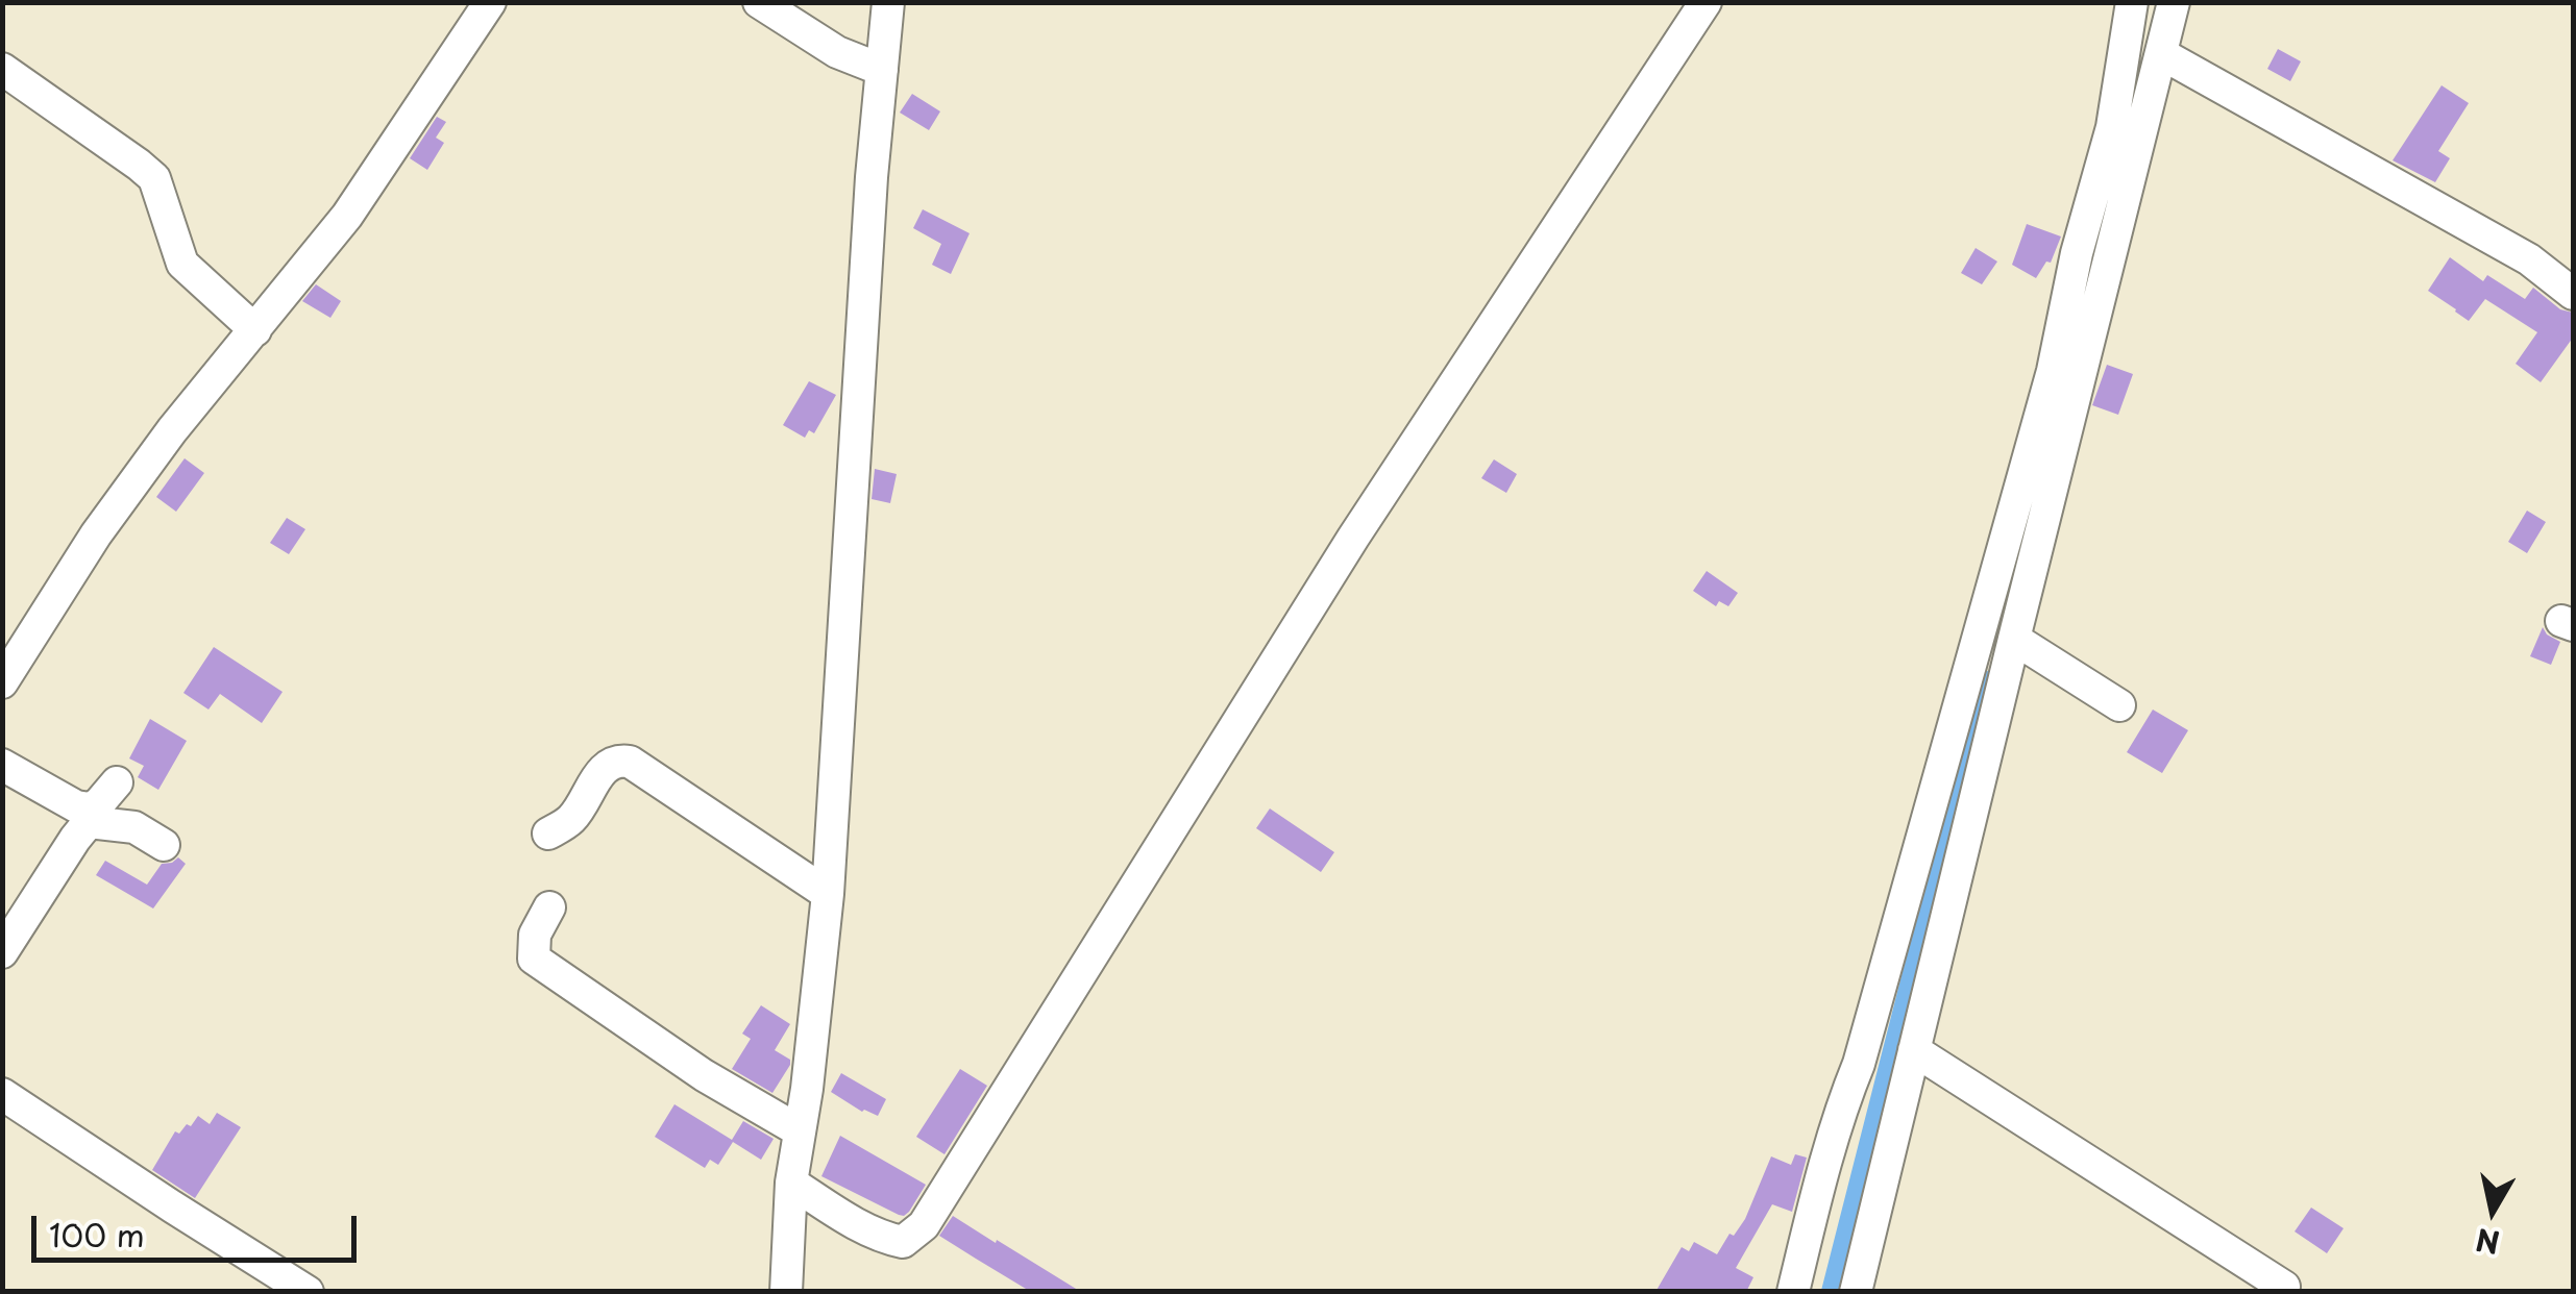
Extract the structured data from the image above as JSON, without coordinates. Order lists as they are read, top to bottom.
{
  "scale_bar": "100 m",
  "north": "bottom"
}
